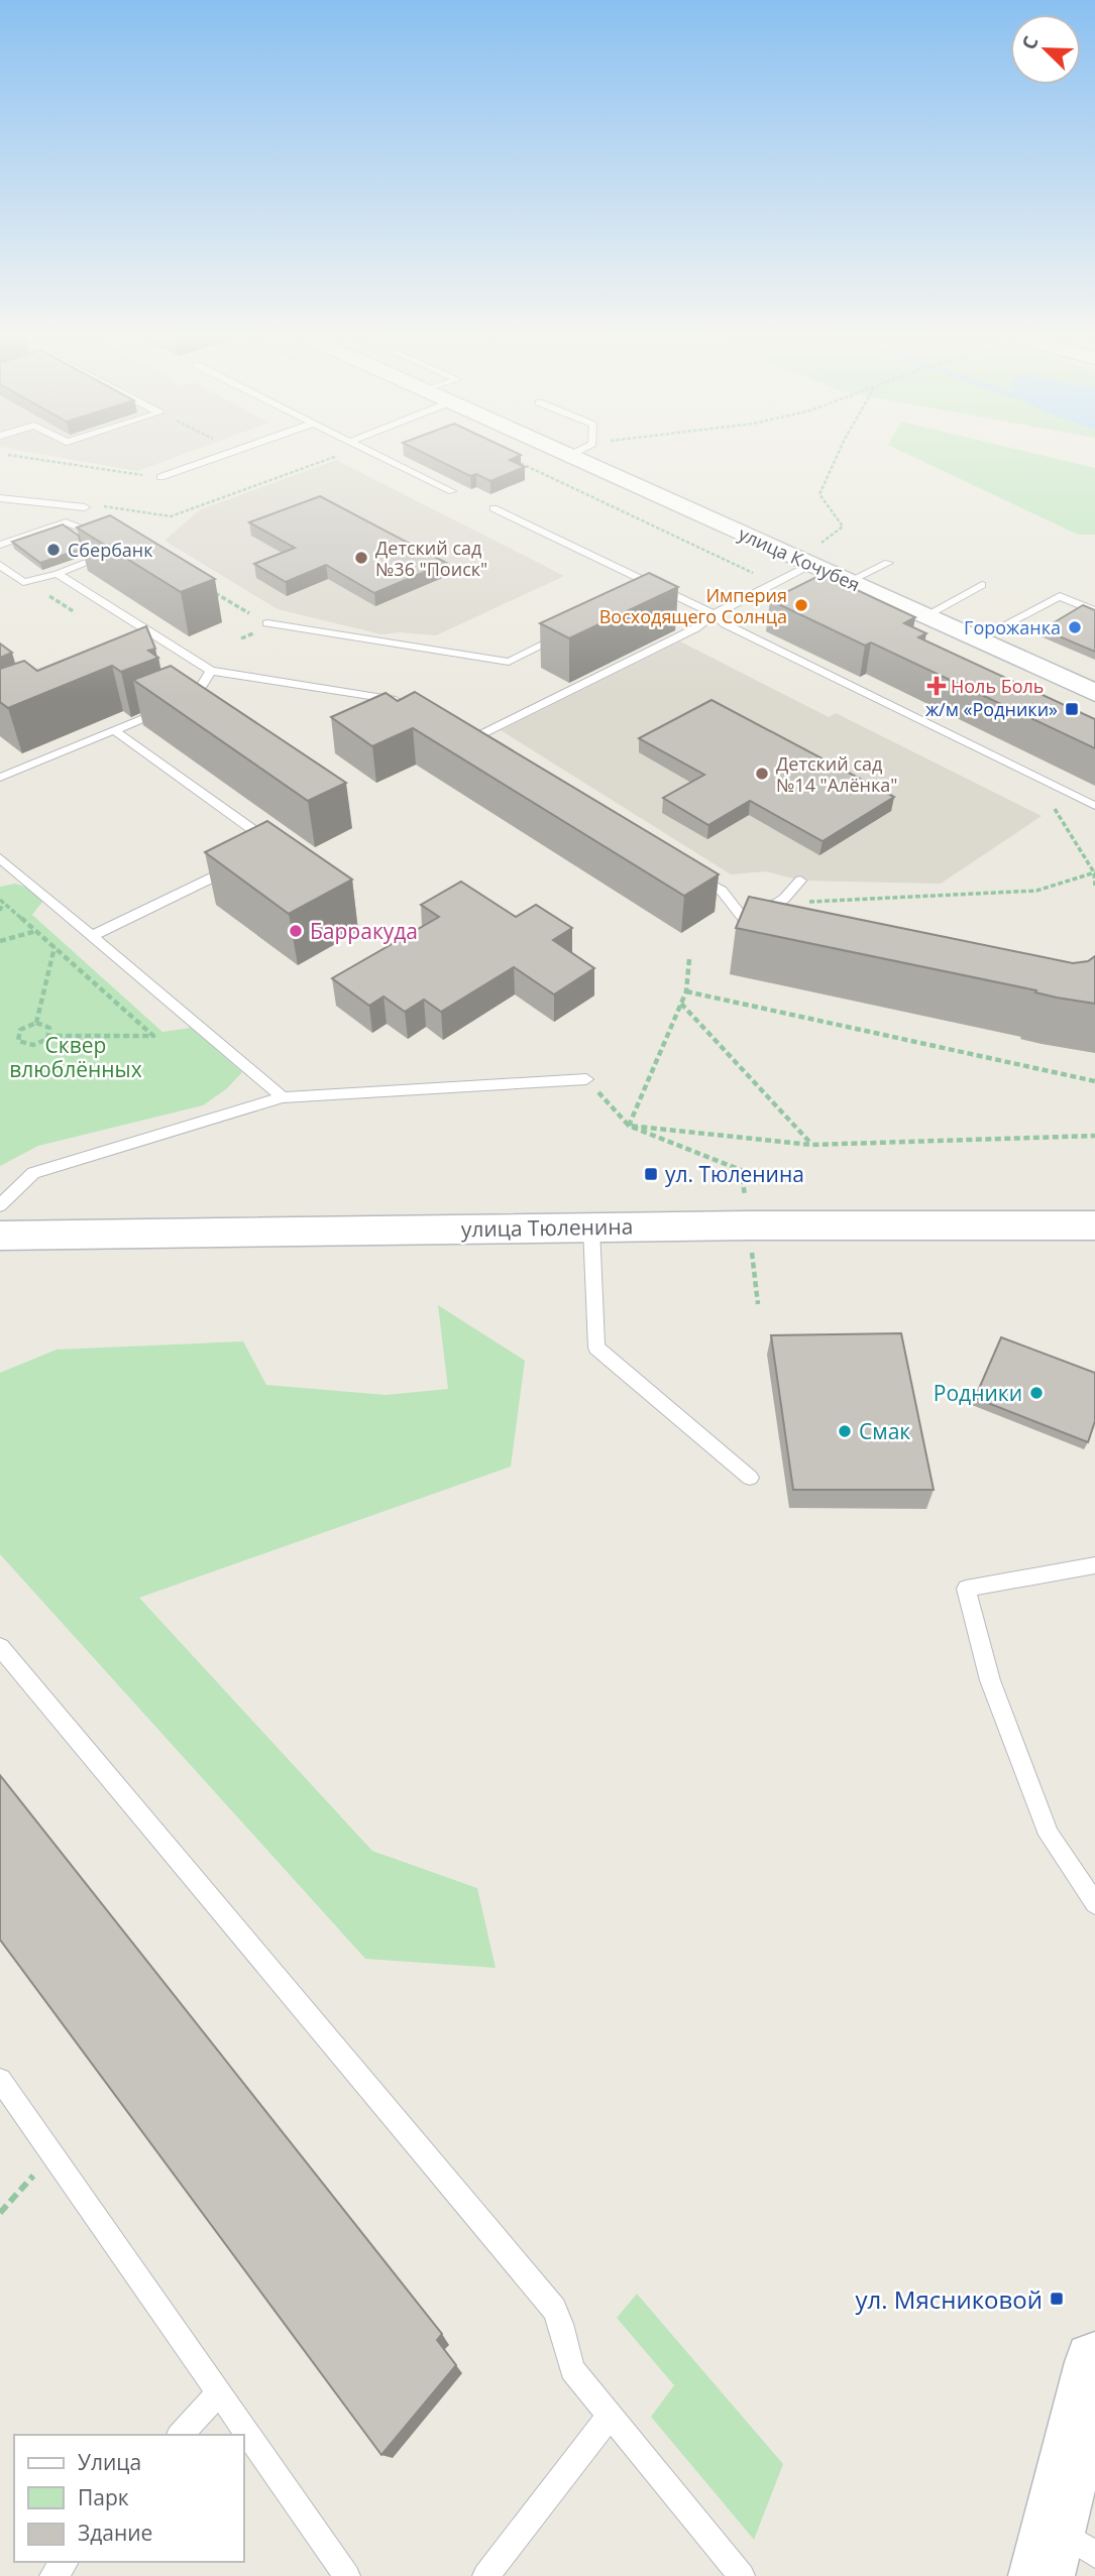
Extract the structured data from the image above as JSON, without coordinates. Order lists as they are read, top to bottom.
{
  "streets": {
    "street": ["улица Кочубея", "улица Тюленина"]
  },
  "parks": ["Сквер влюблённых"],
  "places": {
    "other": [
      "Сбербанк",
      "Детский сад №36 \"Поиск\"",
      "Империя Восходящего Солнца",
      "Горожанка",
      "Детский сад №14 \"Алёнка\"",
      "Барракуда",
      "Родники",
      "Смак"
    ],
    "health": ["Ноль Боль"],
    "transit": ["ж/м «Родники»", "ул. Тюленина", "ул. Мясниковой"]
  },
  "legend": ["Улица", "Парк", "Здание"],
  "north": "top left"
}
